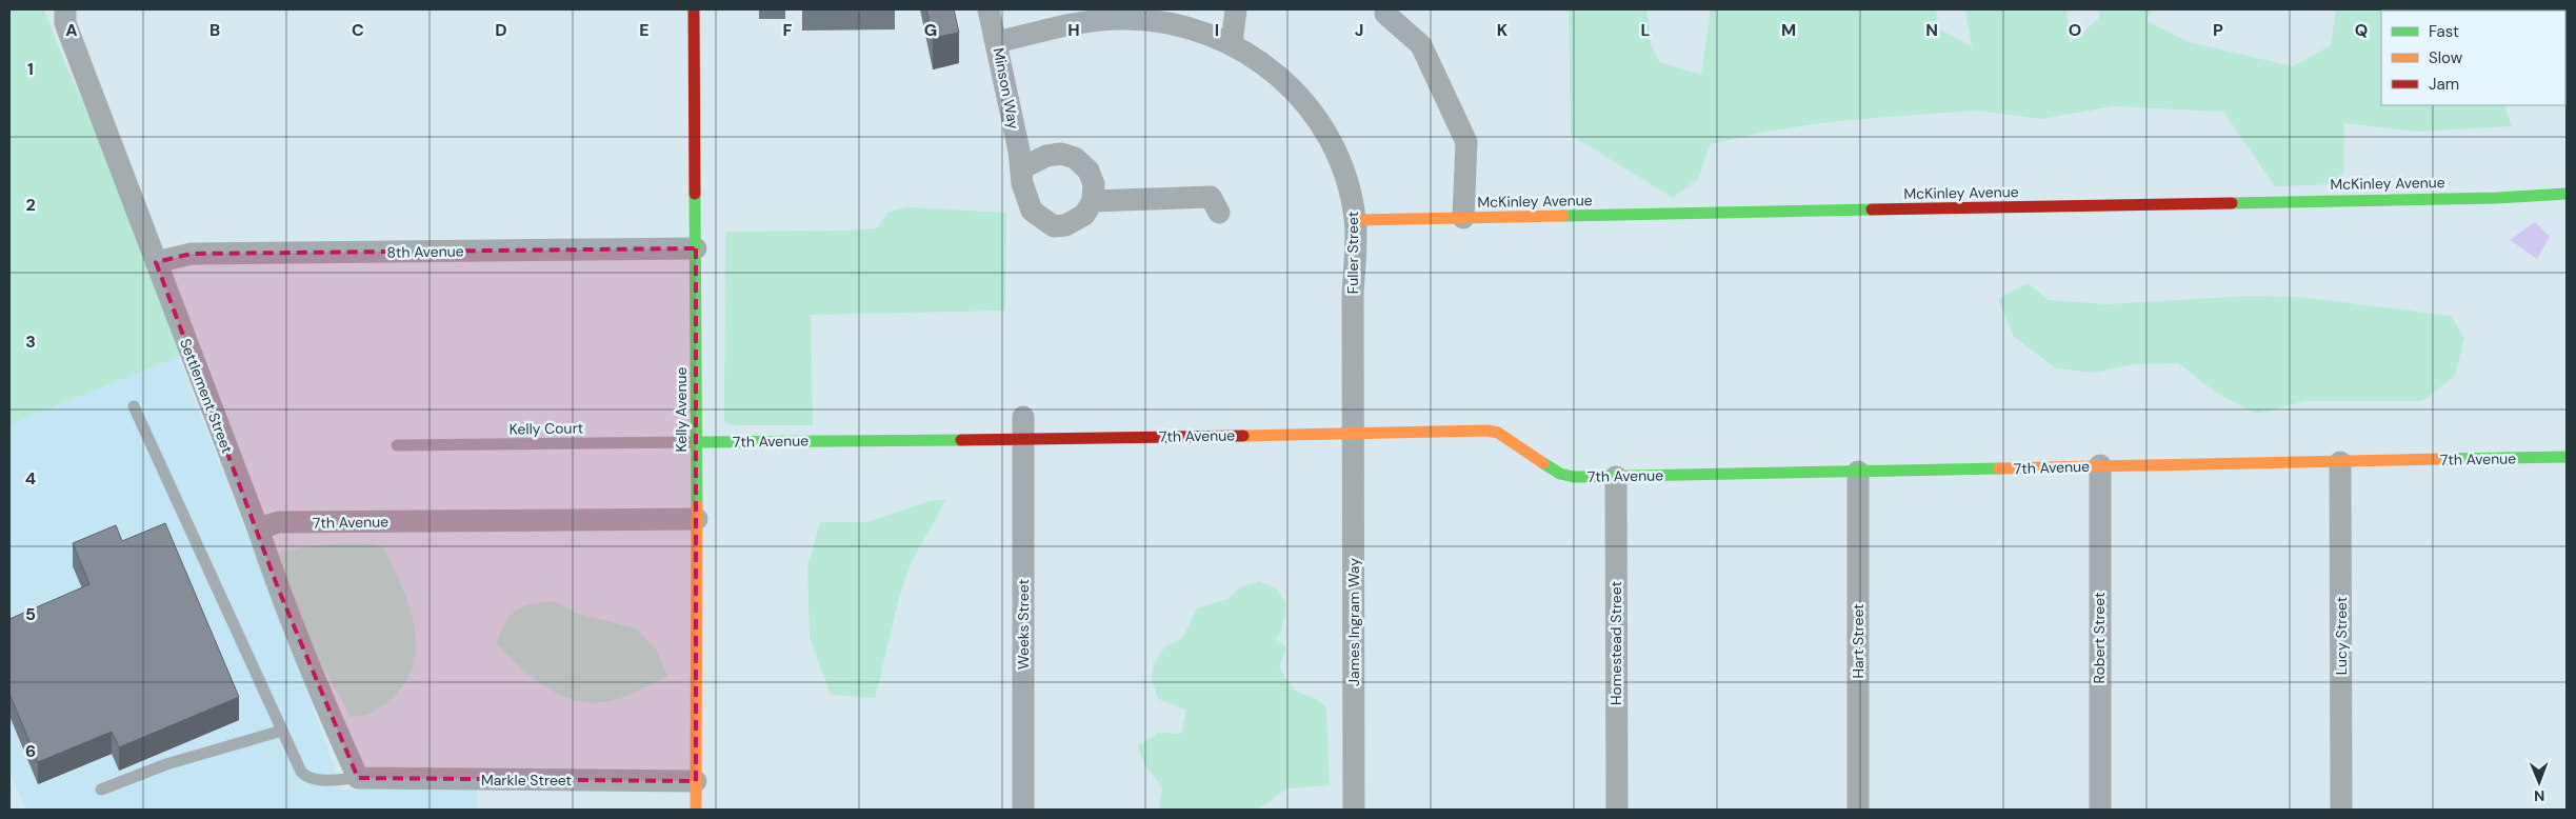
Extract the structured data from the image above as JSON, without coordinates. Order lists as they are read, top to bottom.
{
  "streets": {
    "street": [
      "Minson Way",
      "McKinley Avenue",
      "8th Avenue",
      "Fuller Street",
      "Settlement Street",
      "Kelly Avenue",
      "7th Avenue",
      "James Ingram Way",
      "Weeks Street",
      "Lucy Street",
      "Robert Street",
      "Hart Street",
      "Homestead Street",
      "Markle Street"
    ],
    "lane": ["Kelly Court"]
  },
  "crossings": [
    ["Minson Way", "Fuller Street"],
    ["McKinley Avenue", "Fuller Street"],
    ["8th Avenue", "Settlement Street"],
    ["8th Avenue", "Kelly Avenue"],
    ["Fuller Street", "7th Avenue"],
    ["Fuller Street", "James Ingram Way"],
    ["Settlement Street", "7th Avenue"],
    ["Settlement Street", "Markle Street"],
    ["Kelly Avenue", "Kelly Court"],
    ["Kelly Avenue", "7th Avenue"],
    ["Kelly Avenue", "Markle Street"],
    ["Kelly Court", "7th Avenue"],
    ["7th Avenue", "James Ingram Way"],
    ["7th Avenue", "Weeks Street"],
    ["7th Avenue", "Lucy Street"],
    ["7th Avenue", "Robert Street"],
    ["7th Avenue", "Hart Street"],
    ["7th Avenue", "Homestead Street"]
  ],
  "legend": ["Fast", "Slow", "Jam"],
  "north": "bottom",
  "grid": {
    "columns": [
      "A",
      "B",
      "C",
      "D",
      "E",
      "F",
      "G",
      "H",
      "I",
      "J",
      "K",
      "L",
      "M",
      "N",
      "O",
      "P",
      "Q"
    ],
    "rows": [
      "1",
      "2",
      "3",
      "4",
      "5",
      "6"
    ]
  }
}
